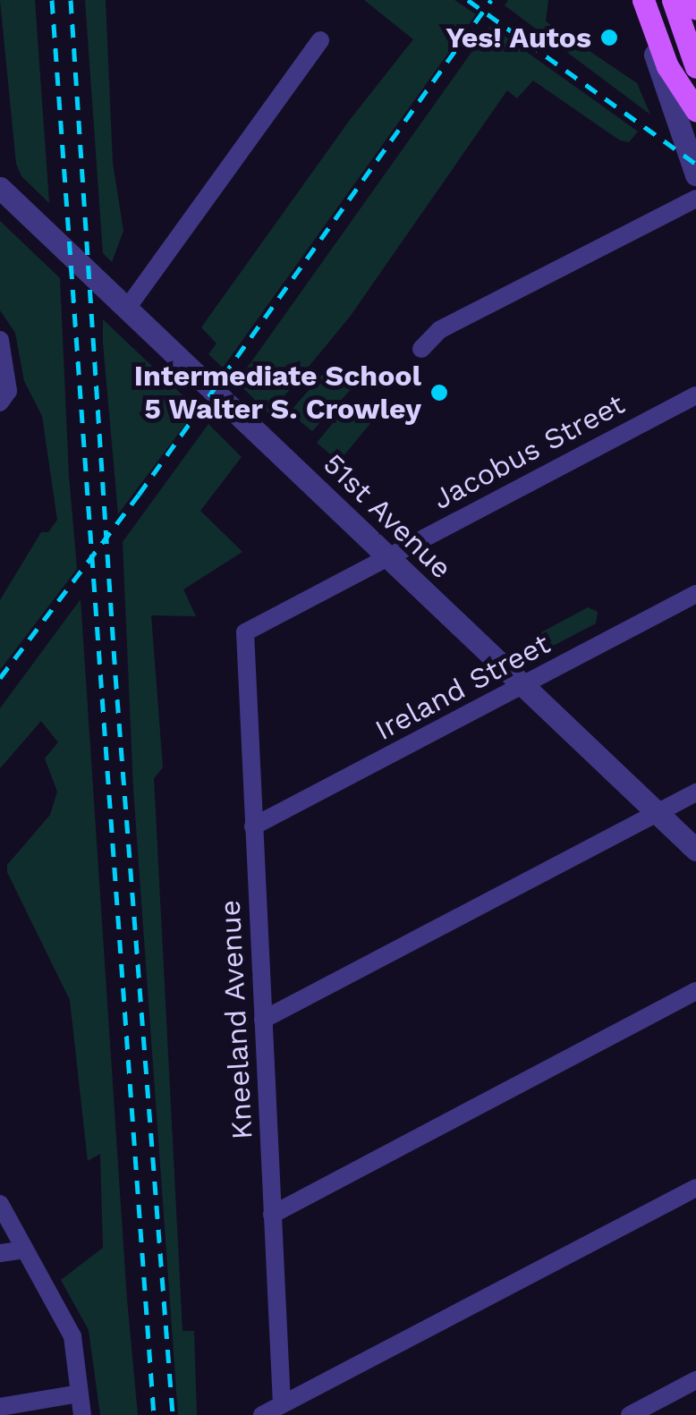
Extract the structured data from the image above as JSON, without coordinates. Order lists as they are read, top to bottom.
{
  "streets": {
    "street": [
      "Jacobus Street",
      "51st Avenue",
      "Ireland Street",
      "Kneeland Avenue"
    ]
  },
  "crossings": [
    ["Jacobus Street", "51st Avenue"],
    ["Jacobus Street", "Kneeland Avenue"],
    ["51st Avenue", "Ireland Street"],
    ["Ireland Street", "Kneeland Avenue"]
  ],
  "places": ["Yes! Autos", "Intermediate School 5 Walter S. Crowley"]
}
